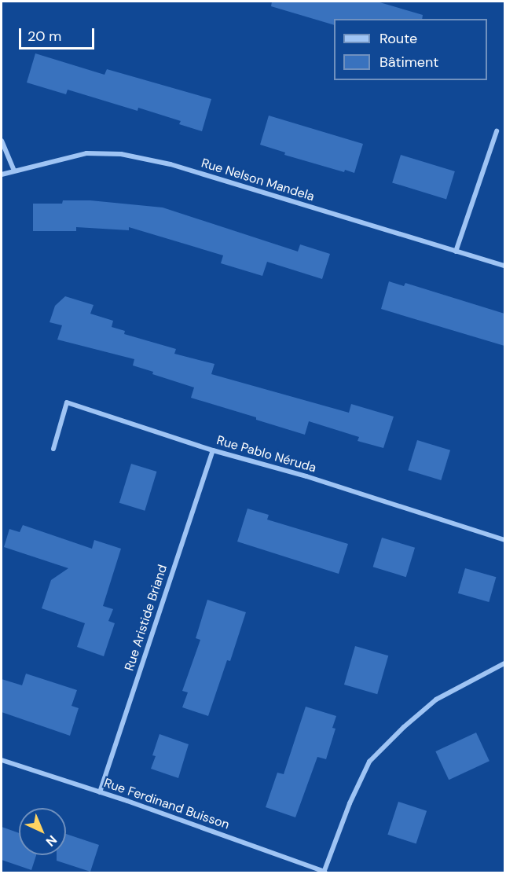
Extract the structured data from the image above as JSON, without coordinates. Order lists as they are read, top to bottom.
{
  "streets": {
    "street": [
      "Rue Nelson Mandela",
      "Rue Pablo Néruda",
      "Rue Aristide Briand",
      "Rue Ferdinand Buisson"
    ]
  },
  "crossings": [
    ["Rue Pablo Néruda", "Rue Aristide Briand"],
    ["Rue Aristide Briand", "Rue Ferdinand Buisson"]
  ],
  "legend": ["Route", "Bâtiment"],
  "scale_bar": "20 m",
  "north": "bottom right"
}
